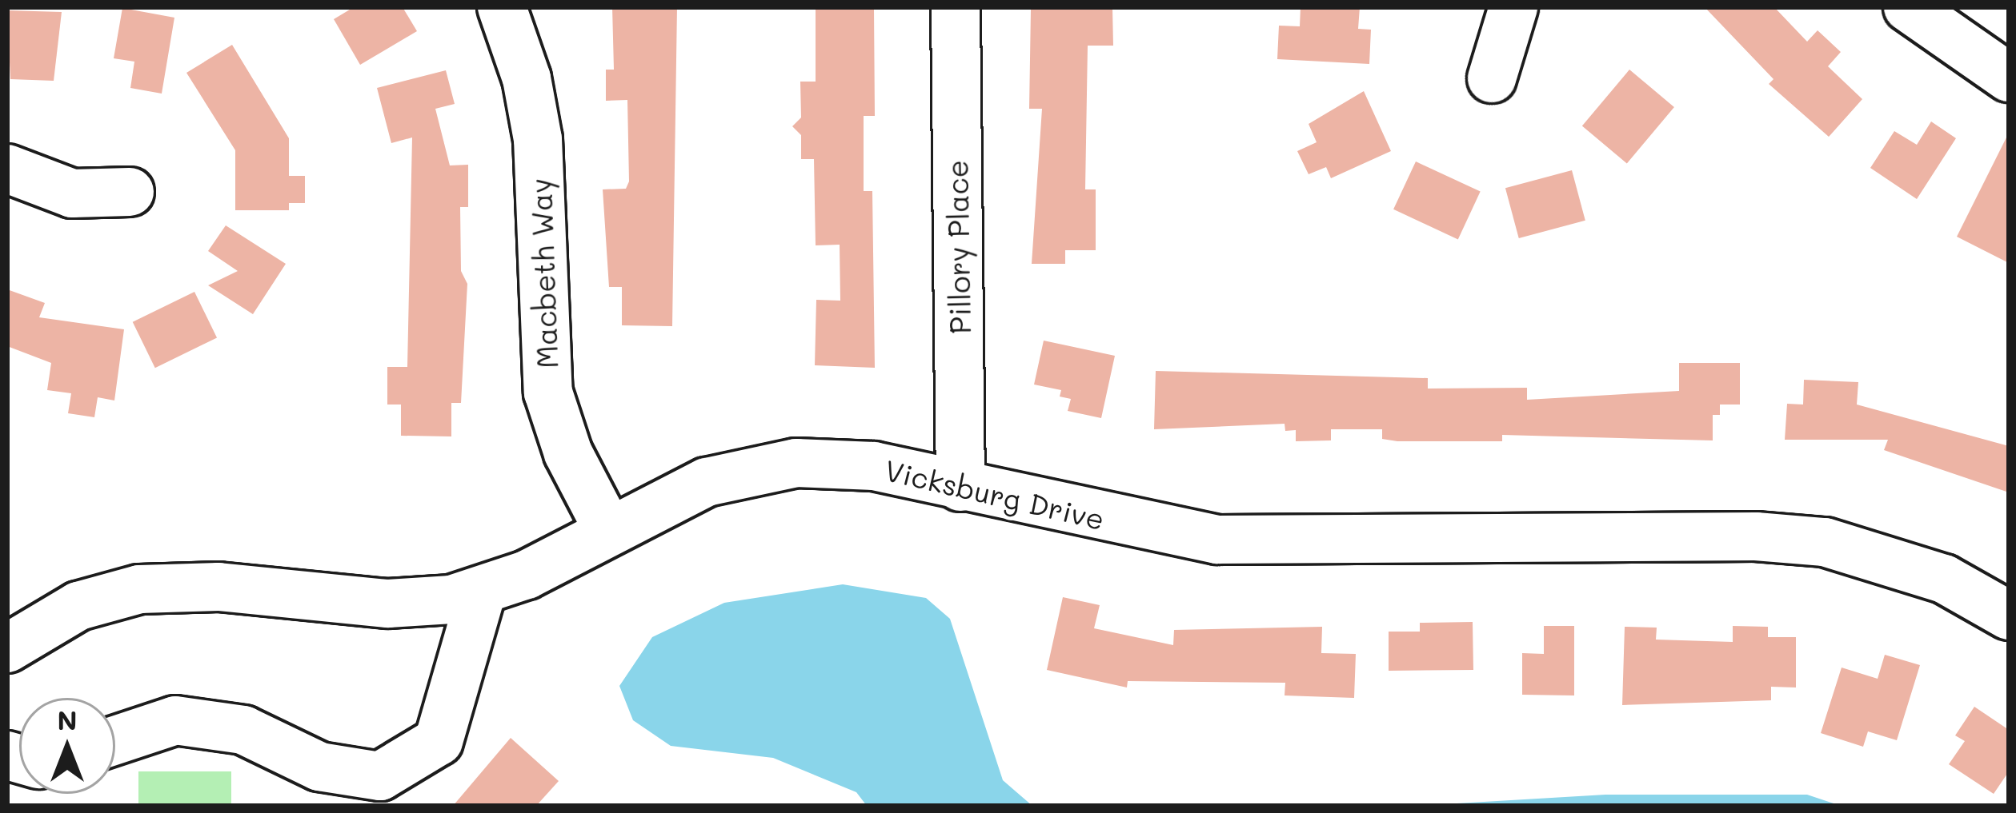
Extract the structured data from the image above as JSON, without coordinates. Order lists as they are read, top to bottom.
{
  "streets": {
    "street": ["Pillory Place", "Macbeth Way", "Vicksburg Drive"]
  },
  "crossings": [
    ["Pillory Place", "Vicksburg Drive"],
    ["Macbeth Way", "Vicksburg Drive"]
  ],
  "north": "top"
}
